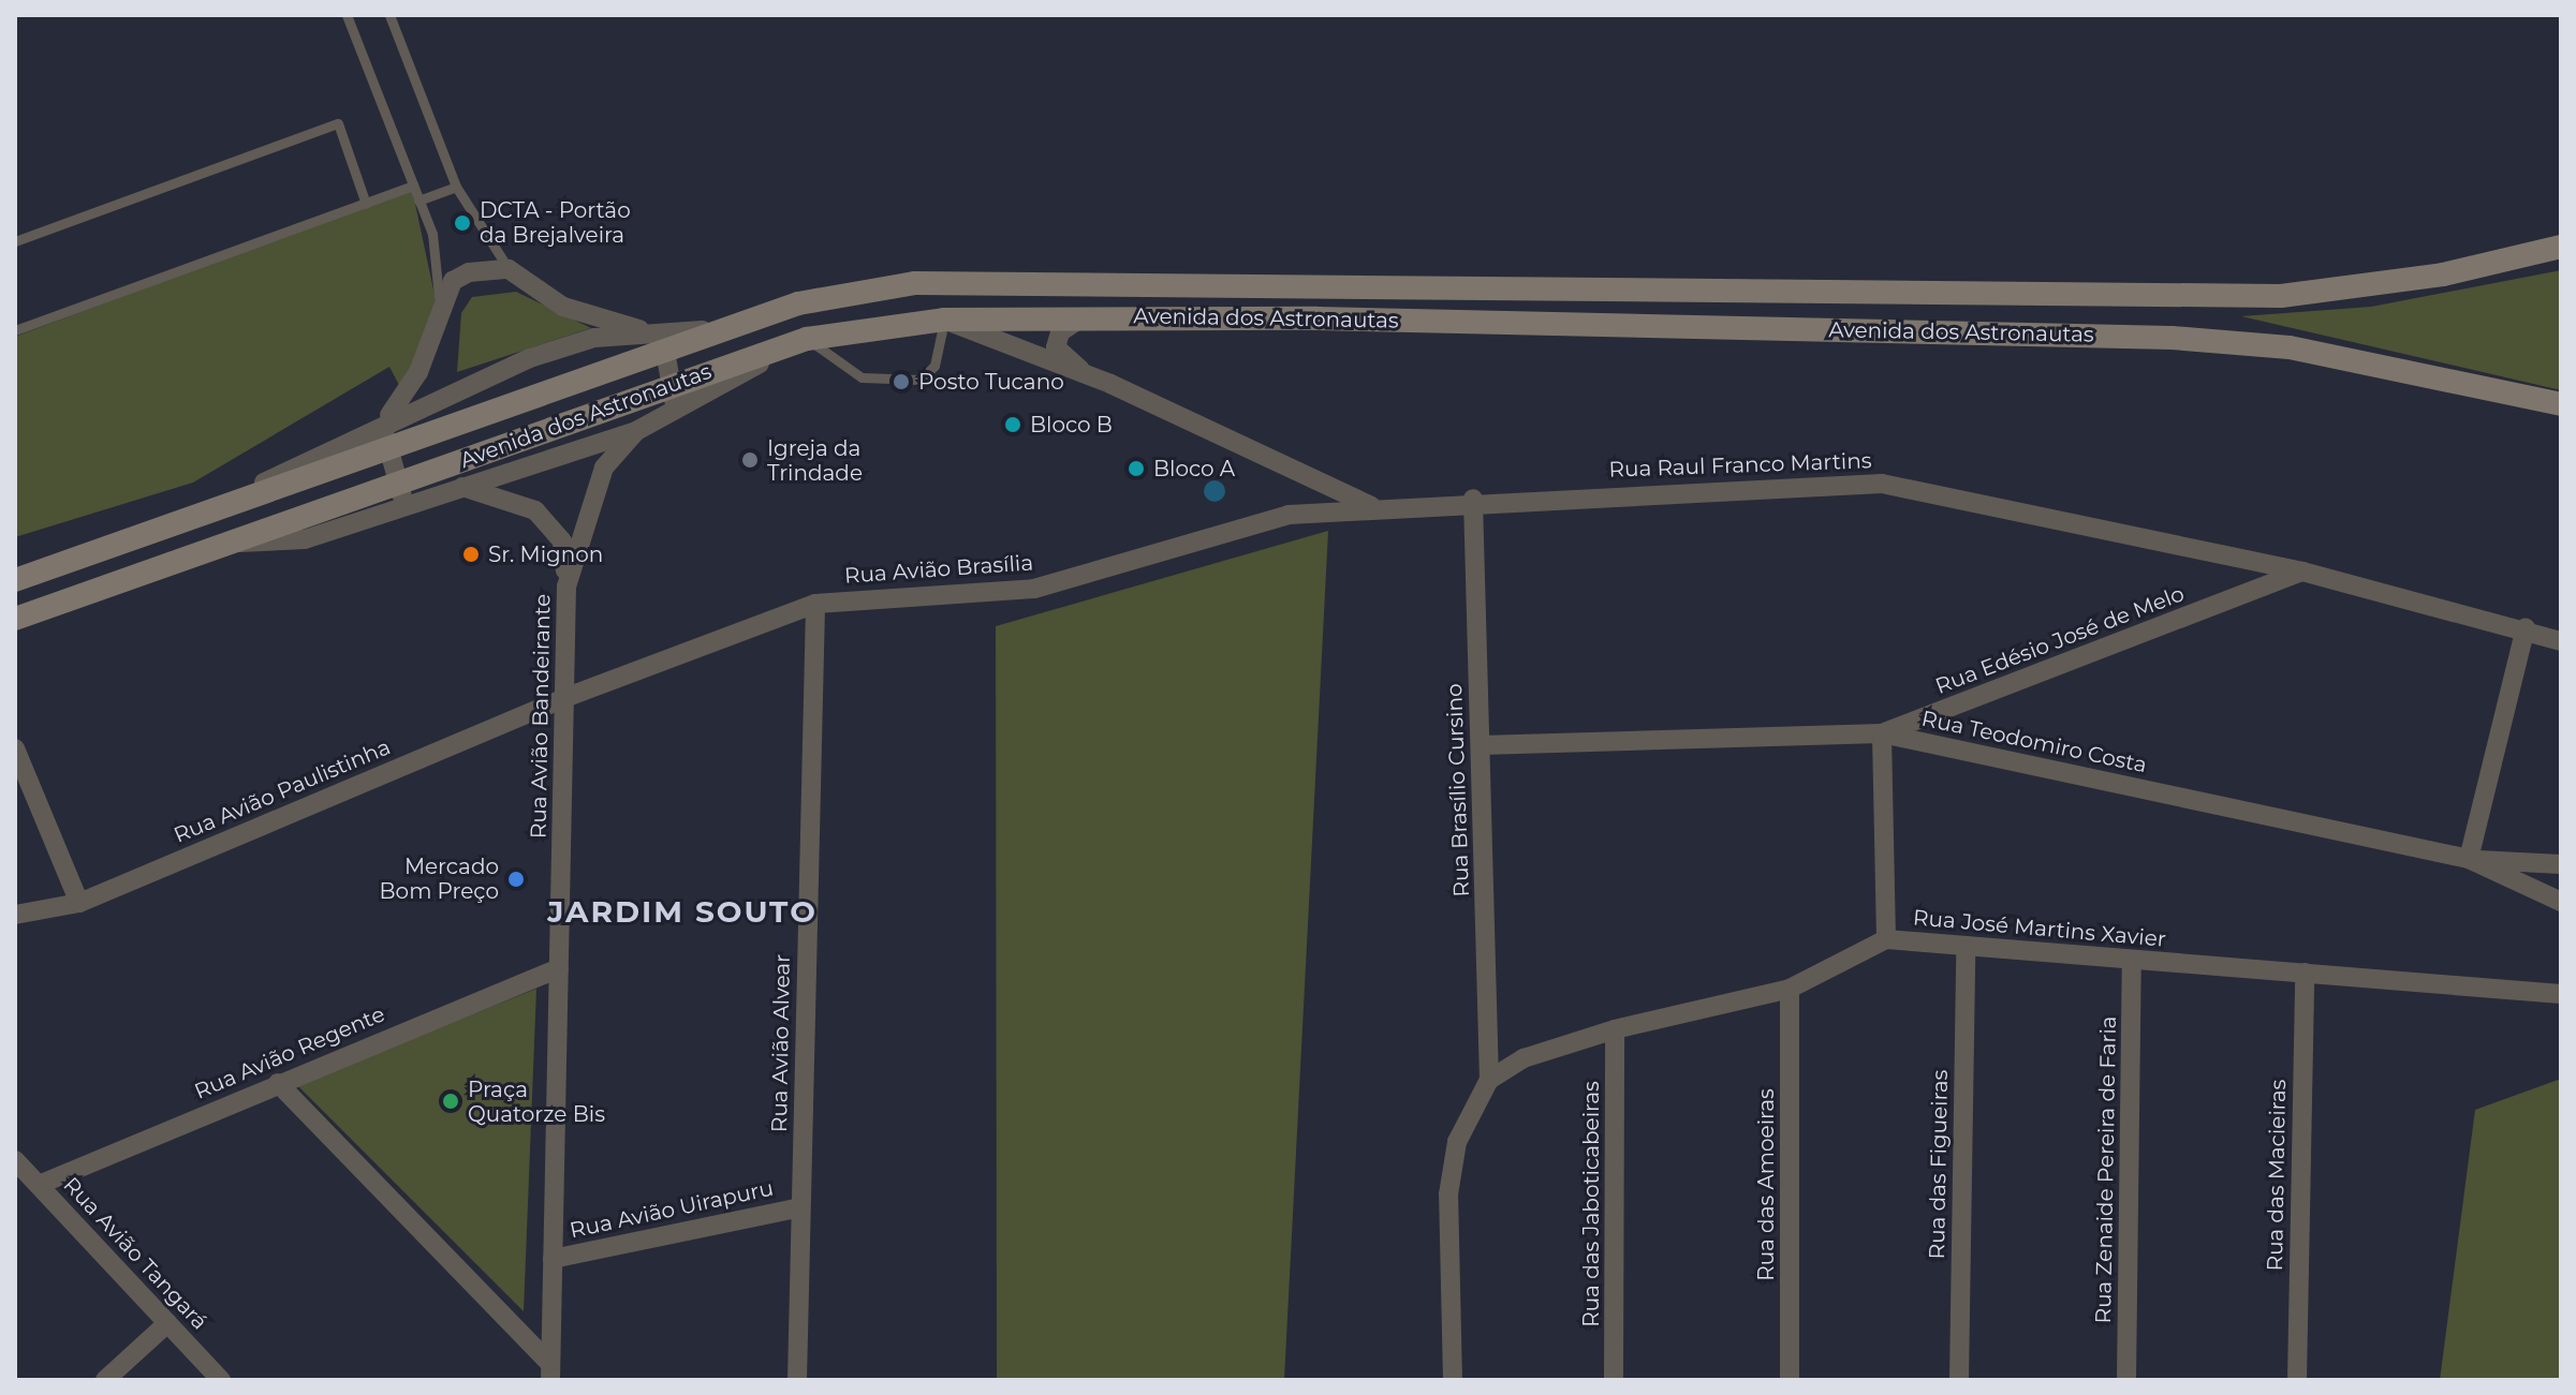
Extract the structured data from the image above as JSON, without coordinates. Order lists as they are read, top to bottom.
{
  "streets": {
    "main road": ["Avenida dos Astronautas"],
    "street": [
      "Rua Raul Franco Martins",
      "Rua Avião Brasília",
      "Rua Edésio José de Melo",
      "Rua Avião Bandeirante",
      "Rua Teodomiro Costa",
      "Rua Brasílio Cursino",
      "Rua Avião Paulistinha",
      "Rua José Martins Xavier",
      "Rua Avião Alvear",
      "Rua Avião Regente",
      "Rua das Figueiras",
      "Rua Zenaide Pereira de Faria",
      "Rua das Macieiras",
      "Rua das Amoeiras",
      "Rua das Jaboticabeiras",
      "Rua Avião Uirapuru",
      "Rua Avião Tangará"
    ]
  },
  "crossings": [
    ["Rua Raul Franco Martins", "Rua Avião Brasília"],
    ["Rua Raul Franco Martins", "Rua Edésio José de Melo"],
    ["Rua Raul Franco Martins", "Rua Brasílio Cursino"],
    ["Rua Avião Brasília", "Rua Avião Bandeirante"],
    ["Rua Avião Brasília", "Rua Avião Paulistinha"],
    ["Rua Avião Brasília", "Rua Avião Alvear"],
    ["Rua Edésio José de Melo", "Rua Teodomiro Costa"],
    ["Rua Avião Bandeirante", "Rua Avião Paulistinha"],
    ["Rua Avião Bandeirante", "Rua Avião Regente"],
    ["Rua Avião Bandeirante", "Rua Avião Uirapuru"],
    ["Rua Teodomiro Costa", "Rua Brasílio Cursino"],
    ["Rua Brasílio Cursino", "Rua José Martins Xavier"],
    ["Rua José Martins Xavier", "Rua das Figueiras"],
    ["Rua José Martins Xavier", "Rua Zenaide Pereira de Faria"],
    ["Rua José Martins Xavier", "Rua das Macieiras"],
    ["Rua José Martins Xavier", "Rua das Amoeiras"],
    ["Rua José Martins Xavier", "Rua das Jaboticabeiras"],
    ["Rua Avião Alvear", "Rua Avião Uirapuru"],
    ["Rua Avião Regente", "Rua Avião Tangará"]
  ],
  "districts": ["JARDIM SOUTO"],
  "places": [
    "DCTA - Portão da Brejalveira",
    "Posto Tucano",
    "Bloco B",
    "Igreja da Trindade",
    "Bloco A",
    "Sr. Mignon",
    "Mercado Bom Preço",
    "Praça Quatorze Bis"
  ]
}
